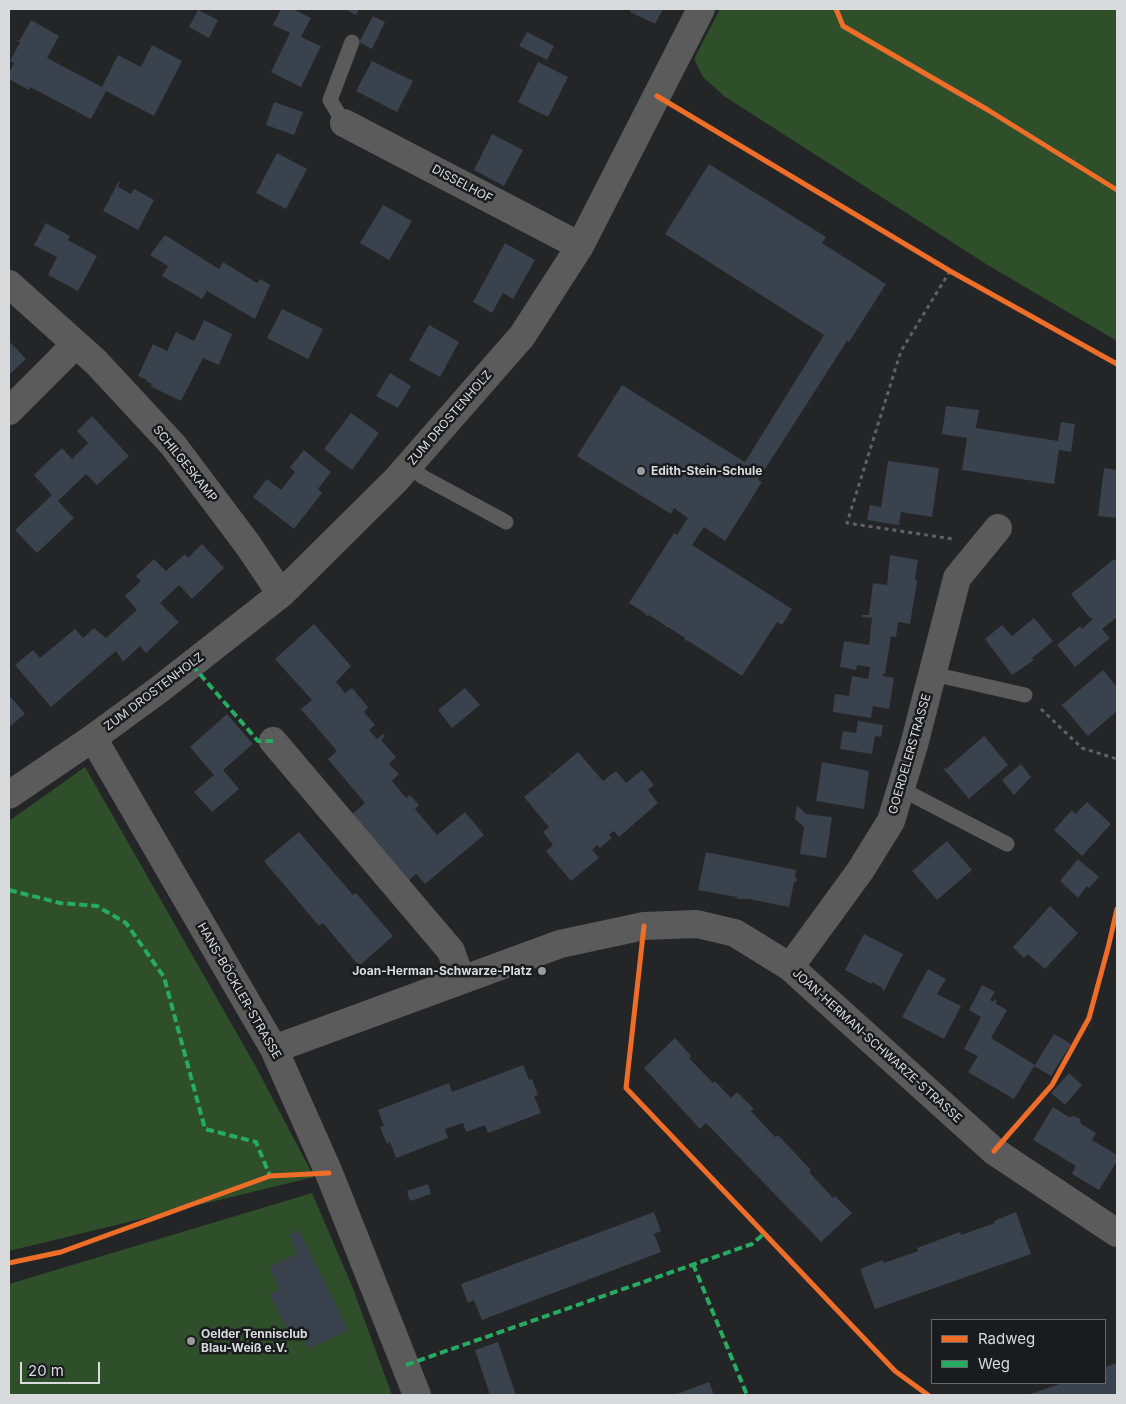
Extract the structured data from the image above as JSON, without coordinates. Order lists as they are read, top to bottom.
{
  "streets": {
    "street": [
      "DISSELHOF",
      "ZUM DROSTENHOLZ",
      "SCHILGESKAMP",
      "GOERDELERSTRASSE",
      "HANS-BÖCKLER-STRASSE",
      "JOAN-HERMAN-SCHWARZE-STRASSE"
    ]
  },
  "crossings": [
    ["DISSELHOF", "ZUM DROSTENHOLZ"],
    ["ZUM DROSTENHOLZ", "SCHILGESKAMP"],
    ["ZUM DROSTENHOLZ", "HANS-BÖCKLER-STRASSE"],
    ["GOERDELERSTRASSE", "JOAN-HERMAN-SCHWARZE-STRASSE"],
    ["HANS-BÖCKLER-STRASSE", "JOAN-HERMAN-SCHWARZE-STRASSE"]
  ],
  "places": ["Edith-Stein-Schule", "Joan-Herman-Schwarze-Platz", "Oelder Tennisclub Blau-Weiß e.V."],
  "legend": ["Radweg", "Weg"],
  "scale_bar": "20 m"
}
